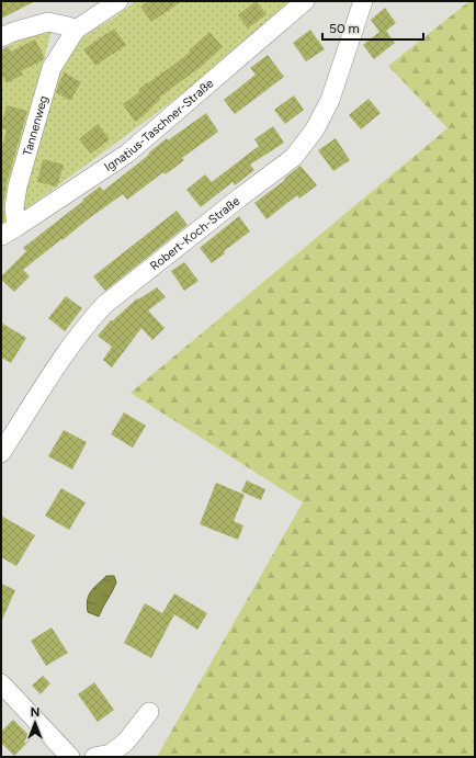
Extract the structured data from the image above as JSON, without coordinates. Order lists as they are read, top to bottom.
{
  "streets": {
    "street": ["Tannenweg", "Ignatius-Taschner-Straße", "Robert-Koch-Straße"]
  },
  "crossings": [
    ["Tannenweg", "Ignatius-Taschner-Straße"]
  ],
  "scale_bar": "50 m",
  "north": "top"
}
